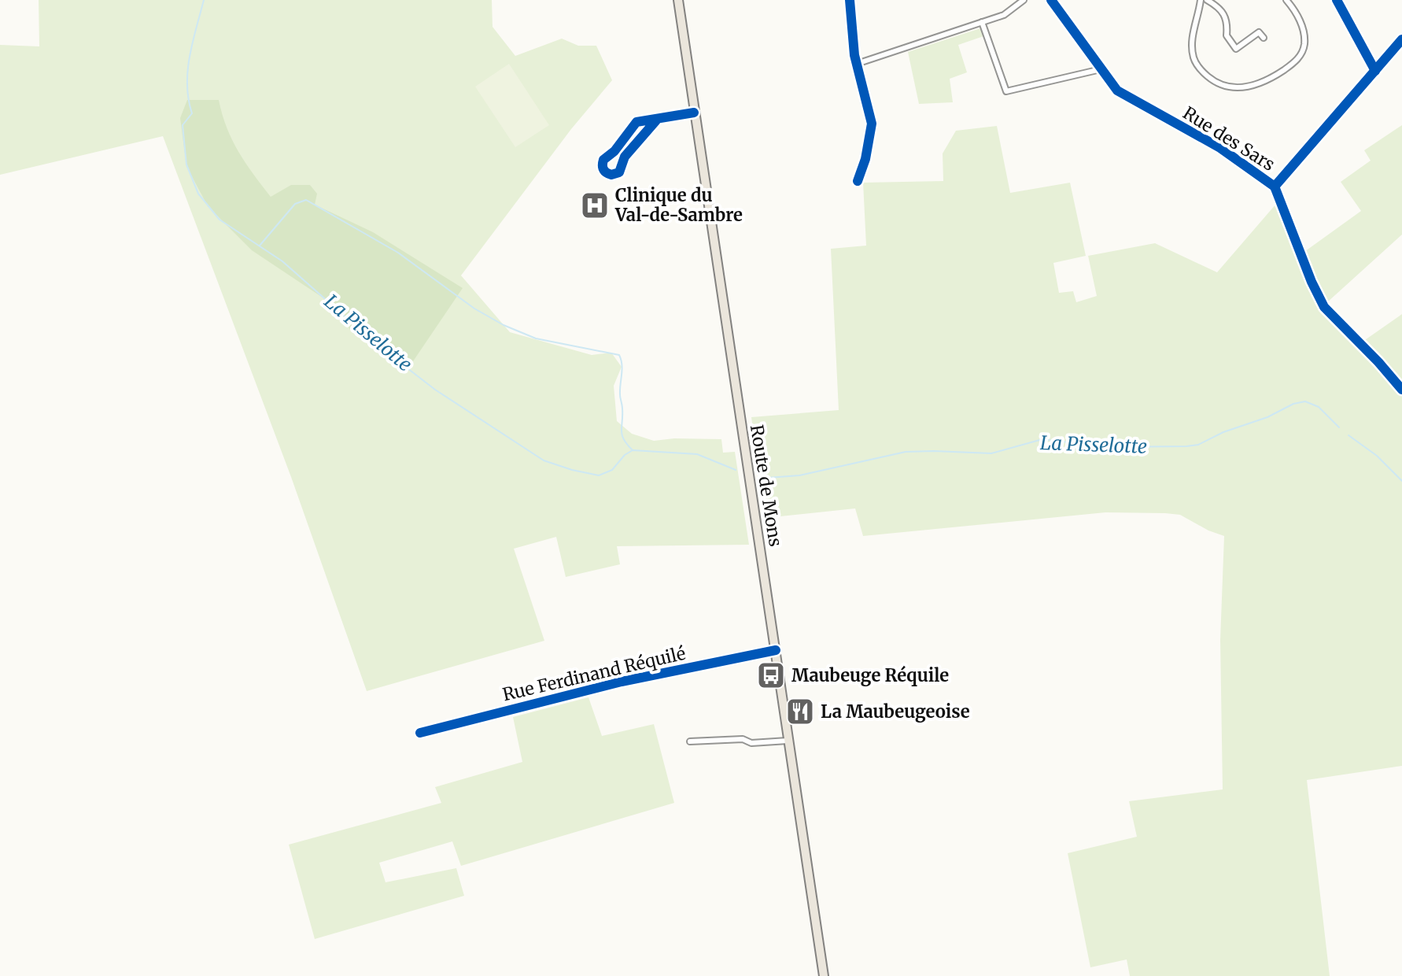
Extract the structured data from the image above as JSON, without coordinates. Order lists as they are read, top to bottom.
{
  "streets": {
    "main road": ["Route de Mons"],
    "street": ["Rue des Sars", "Rue Ferdinand Réquilé"]
  },
  "crossings": [
    ["Route de Mons", "Rue Ferdinand Réquilé"]
  ],
  "water": ["La Pisselotte"],
  "places": {
    "hospital": ["Clinique du Val-de-Sambre"],
    "bus stop": ["Maubeuge Réquile"],
    "restaurant": ["La Maubeugeoise"]
  }
}
